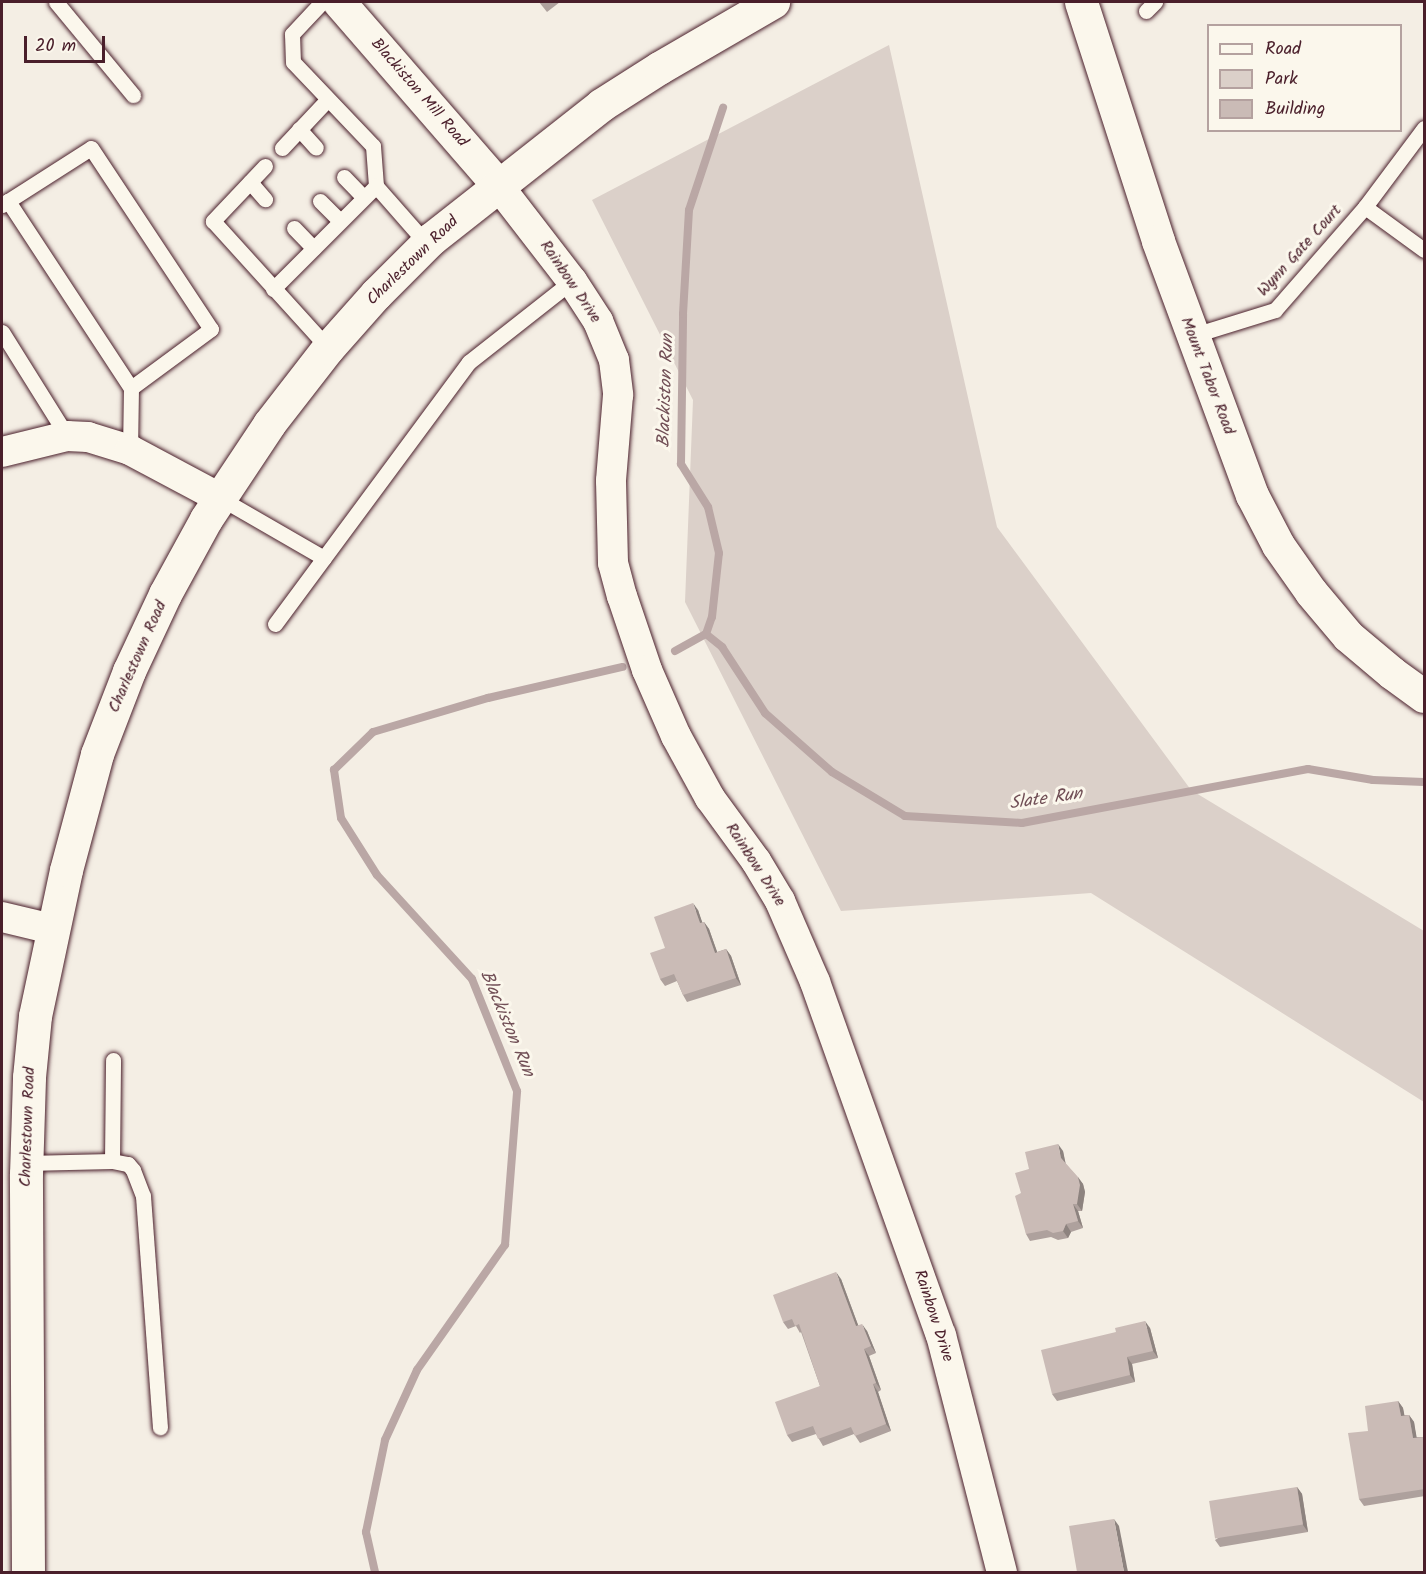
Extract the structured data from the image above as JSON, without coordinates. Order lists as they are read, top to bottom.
{
  "streets": {
    "main road": ["Blackiston Mill Road", "Charlestown Road", "Mount Tabor Road"],
    "street": ["Rainbow Drive"],
    "lane": ["Wynn Gate Court"]
  },
  "crossings": [
    ["Blackiston Mill Road", "Charlestown Road"],
    ["Blackiston Mill Road", "Rainbow Drive"],
    ["Wynn Gate Court", "Mount Tabor Road"],
    ["Charlestown Road", "Rainbow Drive"]
  ],
  "water": ["Blackiston Run", "Slate Run"],
  "legend": ["Road", "Park", "Building"],
  "scale_bar": "20 m"
}
